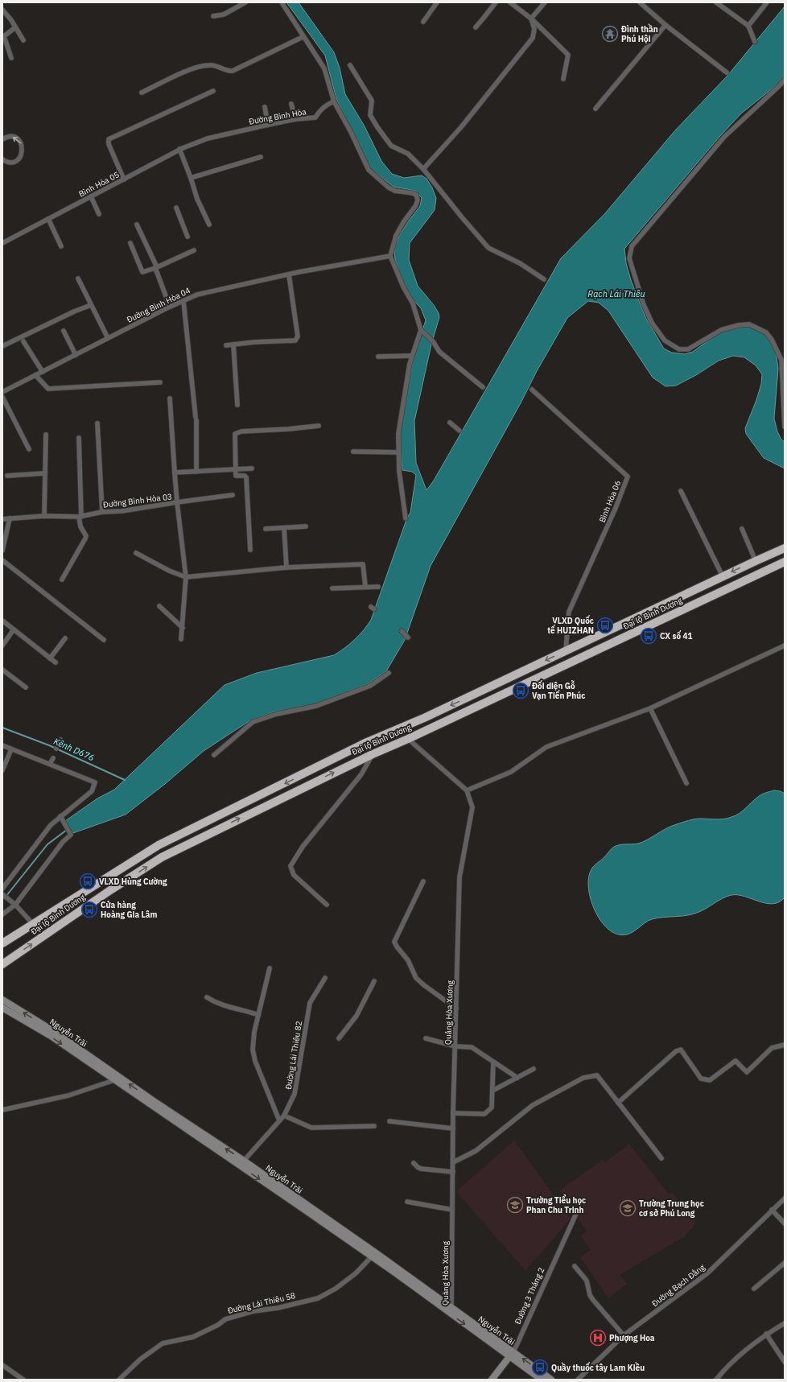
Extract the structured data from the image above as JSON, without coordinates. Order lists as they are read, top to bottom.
{
  "streets": {
    "highway": ["Đại lộ Bình Dương"],
    "main road": ["Nguyễn Trãi", "Đường 3 Tháng 2"],
    "street": [
      "Đường Bình Hòa",
      "Bình Hòa 05",
      "Đường Bình Hòa 04",
      "Đường Bình Hòa 03",
      "Bình Hòa 06",
      "Quảng Hòa Xương",
      "Đường Lái Thiêu 82",
      "Đường Bạch Đằng",
      "Đường Lái Thiêu 58"
    ]
  },
  "crossings": [
    ["Đường Bình Hòa", "Bình Hòa 05"],
    ["Bình Hòa 06", "Đại lộ Bình Dương"],
    ["Quảng Hòa Xương", "Nguyễn Trãi"],
    ["Nguyễn Trãi", "Đường Lái Thiêu 82"],
    ["Nguyễn Trãi", "Đường 3 Tháng 2"],
    ["Nguyễn Trãi", "Đường Lái Thiêu 58"]
  ],
  "water": ["Rạch Lái Thiêu", "Kênh D676"],
  "places": {
    "temple": ["Đình thần Phú Hội"],
    "bus stop": [
      "VLXD Quốc tế HUIZHAN",
      "CX số 41",
      "Đối diện Gỗ Vạn Tiến Phúc",
      "VLXD Hùng Cường",
      "Cửa hàng Hoàng Gia Lâm",
      "Quầy thuốc tây Lam Kiều"
    ],
    "school or university": ["Trường Tiểu học Phan Chu Trinh", "Trường Trung học cơ sở Phú Long"],
    "hospital": ["Phượng Hoa"]
  }
}
